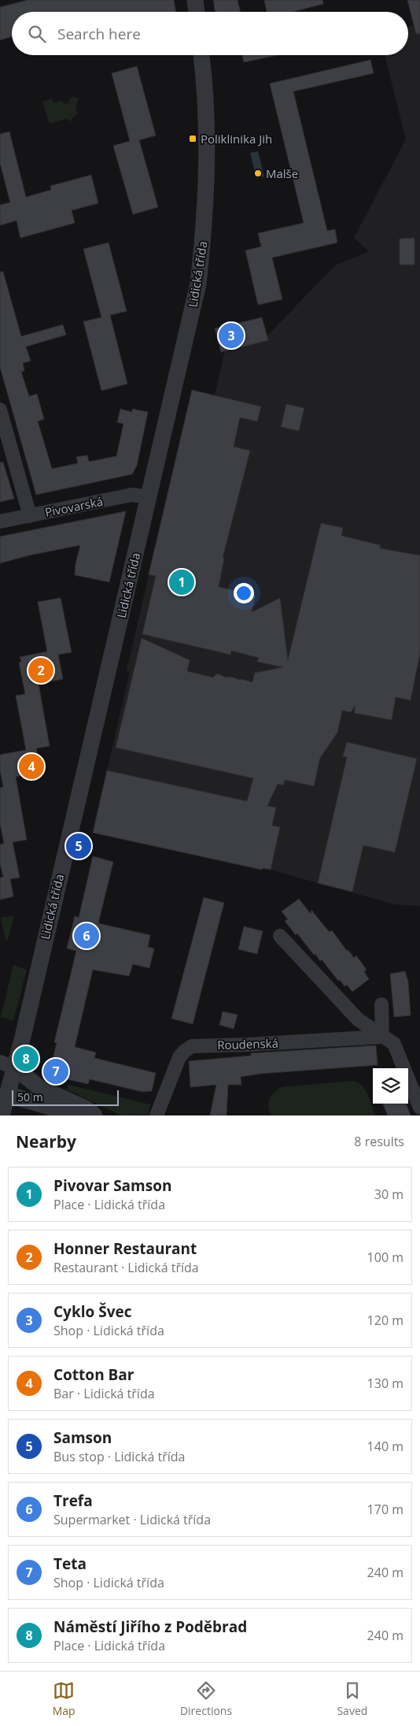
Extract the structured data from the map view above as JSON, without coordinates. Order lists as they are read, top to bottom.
{
  "streets": {
    "street": ["Lidická třída", "Pivovarská", "Roudenská"]
  },
  "crossings": [
    ["Lidická třída", "Pivovarská"]
  ],
  "places": {
    "transit": ["Poliklinika Jih"],
    "other": ["Malše"]
  },
  "scale_bar": "50 m",
  "page": {
    "search": "Search here",
    "pins": [
      "3",
      "1",
      "2",
      "4",
      "5",
      "6",
      "8",
      "7"
    ],
    "scale": "50 m",
    "heading": ["Nearby", "8 results"],
    "list": [
      {
        "mark": "1",
        "name": "Pivovar Samson",
        "note": "Place · Lidická třída",
        "value": "30 m"
      },
      {
        "mark": "2",
        "name": "Honner Restaurant",
        "note": "Restaurant · Lidická třída",
        "value": "100 m"
      },
      {
        "mark": "3",
        "name": "Cyklo Švec",
        "note": "Shop · Lidická třída",
        "value": "120 m"
      },
      {
        "mark": "4",
        "name": "Cotton Bar",
        "note": "Bar · Lidická třída",
        "value": "130 m"
      },
      {
        "mark": "5",
        "name": "Samson",
        "note": "Bus stop · Lidická třída",
        "value": "140 m"
      },
      {
        "mark": "6",
        "name": "Trefa",
        "note": "Supermarket · Lidická třída",
        "value": "170 m"
      },
      {
        "mark": "7",
        "name": "Teta",
        "note": "Shop · Lidická třída",
        "value": "240 m"
      },
      {
        "mark": "8",
        "name": "Náměstí Jiřího z Poděbrad",
        "note": "Place · Lidická třída",
        "value": "240 m"
      }
    ],
    "nav": ["Map", "Directions", "Saved"]
  }
}
